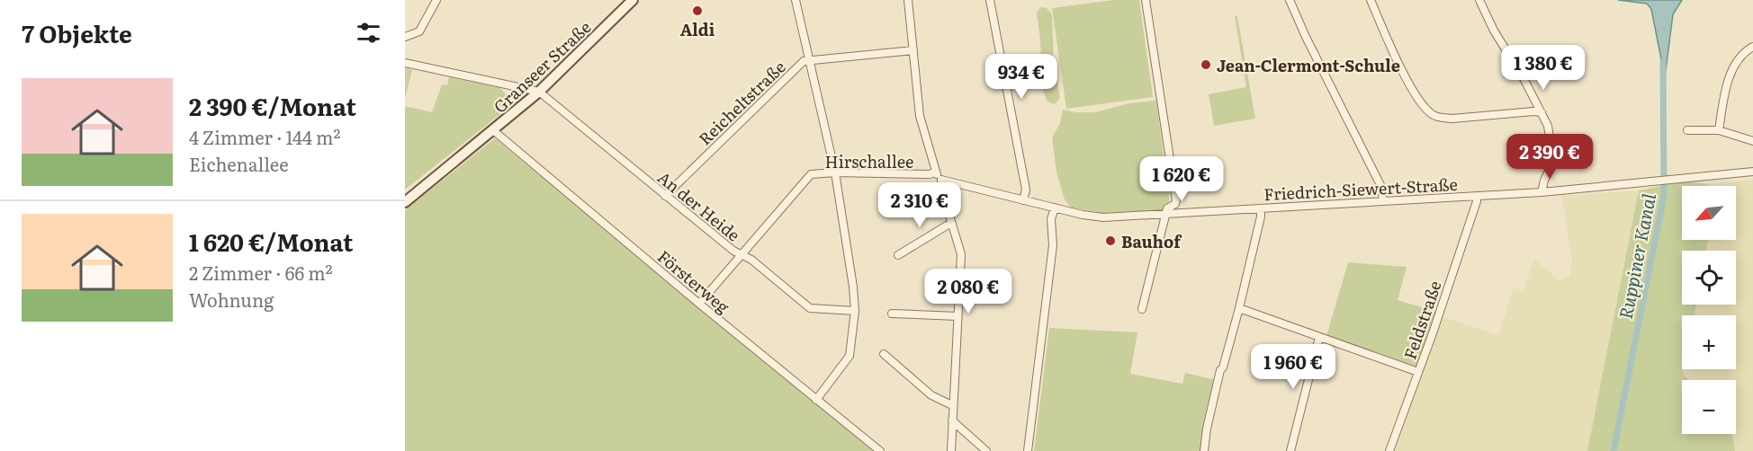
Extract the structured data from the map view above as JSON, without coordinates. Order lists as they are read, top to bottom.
{
  "streets": {
    "main road": ["Granseer Straße"],
    "street": [
      "Reicheltstraße",
      "Hirschallee",
      "Friedrich-Siewert-Straße",
      "An der Heide",
      "Försterweg",
      "Feldstraße"
    ]
  },
  "crossings": [
    ["Granseer Straße", "An der Heide"],
    ["Granseer Straße", "Försterweg"],
    ["Reicheltstraße", "An der Heide"],
    ["Hirschallee", "An der Heide"],
    ["Hirschallee", "Försterweg"],
    ["Friedrich-Siewert-Straße", "Feldstraße"]
  ],
  "water": ["Ruppiner Kanal"],
  "places": ["Aldi", "Jean-Clermont-Schule", "Bauhof"],
  "north": "bottom left",
  "page": {
    "heading": "7 Objekte",
    "price": [
      "1 380 €",
      "934 €",
      "2 390 €",
      "1 620 €",
      "2 310 €",
      "2 080 €",
      "1 960 €"
    ],
    "list": [
      {
        "name": "2 390 €/Monat",
        "note": "4 Zimmer · 144 m² · Eichenallee"
      },
      {
        "name": "1 620 €/Monat",
        "note": "2 Zimmer · 66 m² · Wohnung"
      }
    ],
    "map_buttons": ["+", "−"]
  }
}
